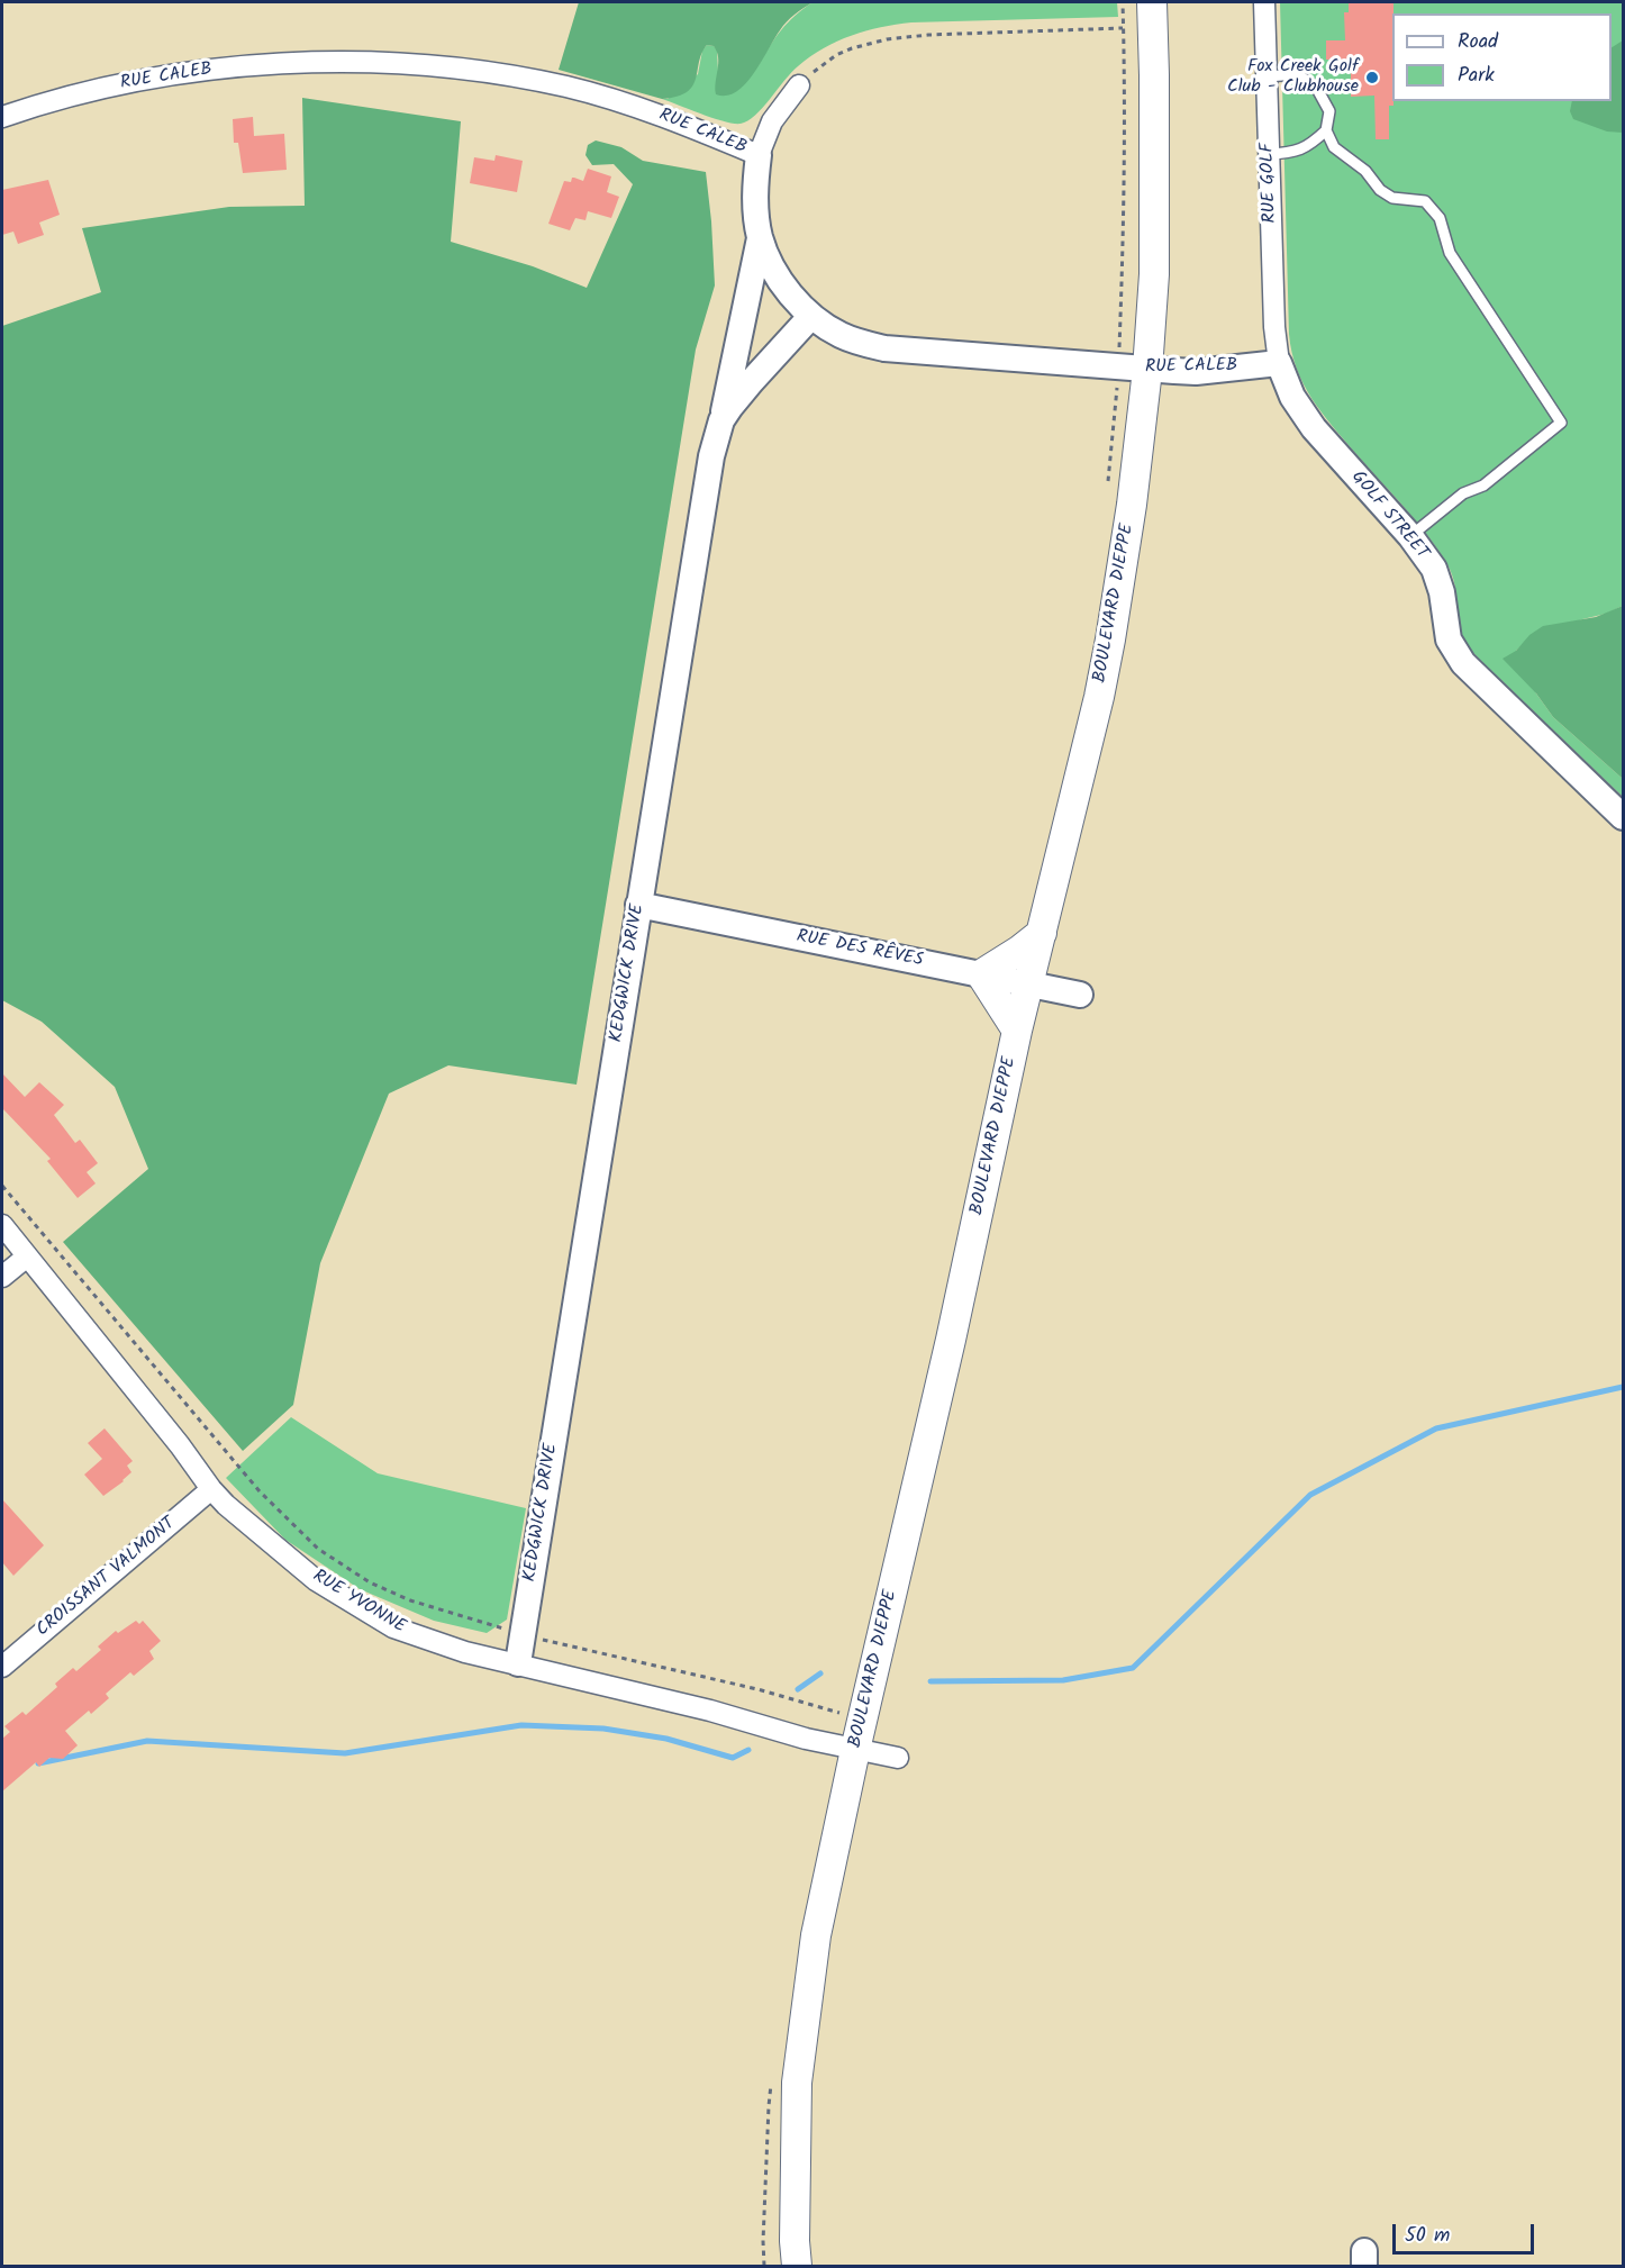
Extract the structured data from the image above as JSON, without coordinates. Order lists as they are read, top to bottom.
{
  "streets": {
    "main road": ["BOULEVARD DIEPPE"],
    "street": [
      "RUE CALEB",
      "RUE GOLF",
      "GOLF STREET",
      "RUE DES RÊVES",
      "KEDGWICK DRIVE",
      "CROISSANT VALMONT",
      "RUE YVONNE"
    ]
  },
  "crossings": [
    ["RUE CALEB", "RUE GOLF"],
    ["RUE CALEB", "GOLF STREET"],
    ["RUE CALEB", "BOULEVARD DIEPPE"],
    ["RUE CALEB", "KEDGWICK DRIVE"],
    ["RUE GOLF", "GOLF STREET"],
    ["BOULEVARD DIEPPE", "RUE DES RÊVES"],
    ["BOULEVARD DIEPPE", "RUE YVONNE"],
    ["RUE DES RÊVES", "KEDGWICK DRIVE"],
    ["KEDGWICK DRIVE", "RUE YVONNE"],
    ["CROISSANT VALMONT", "RUE YVONNE"]
  ],
  "places": ["Fox Creek Golf Club - Clubhouse"],
  "legend": ["Road", "Park"],
  "scale_bar": "50 m"
}
